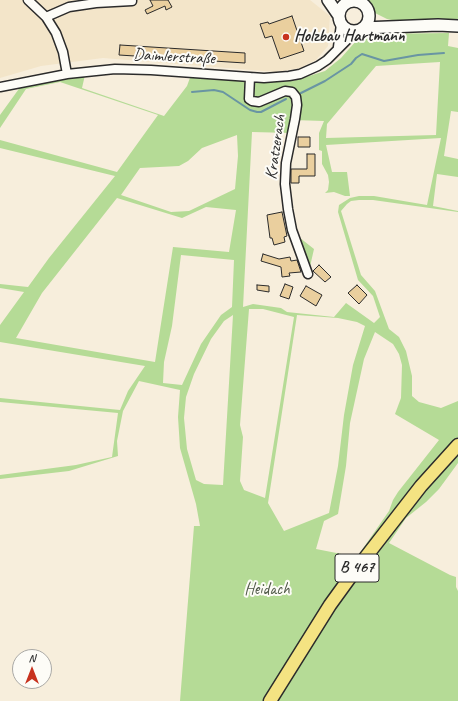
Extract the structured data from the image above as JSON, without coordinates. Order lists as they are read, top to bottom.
{
  "streets": {
    "main road": ["B 467"],
    "street": ["Daimlerstraße", "Kratzerach"]
  },
  "crossings": [
    ["Daimlerstraße", "Kratzerach"]
  ],
  "parks": ["Heidach"],
  "places": ["Holzbau Hartmann"],
  "north": "top"
}
